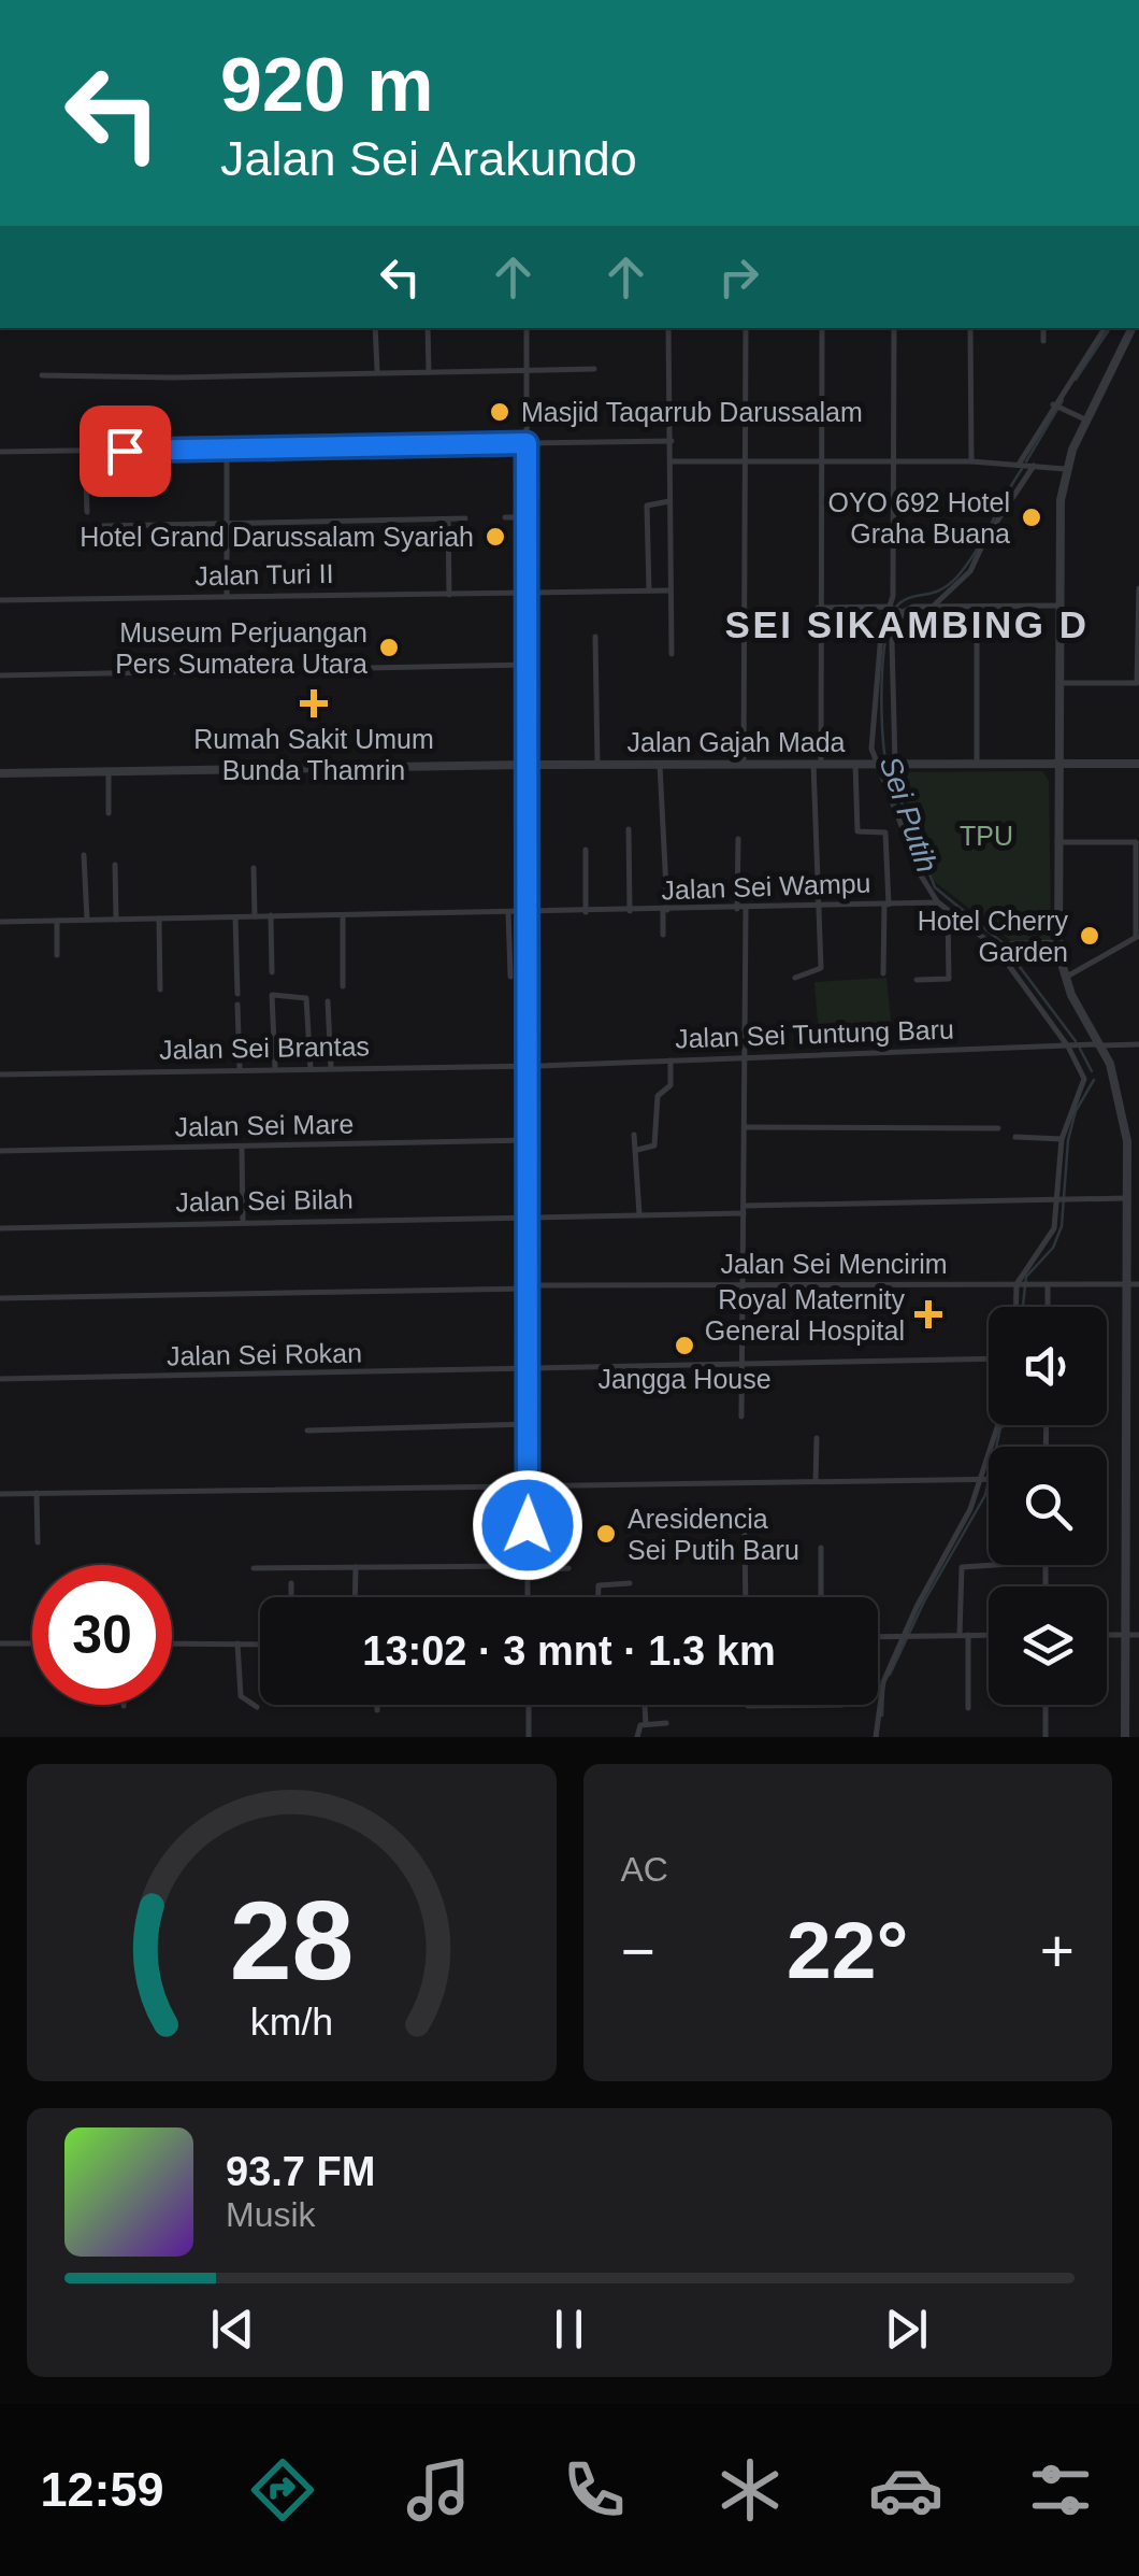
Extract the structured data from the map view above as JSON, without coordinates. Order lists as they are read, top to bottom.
{
  "streets": {
    "street": [
      "Jalan Turi II",
      "Jalan Gajah Mada",
      "Jalan Sei Wampu",
      "Jalan Sei Tuntung Baru",
      "Jalan Sei Brantas",
      "Jalan Sei Mare",
      "Jalan Sei Bilah",
      "Jalan Sei Mencirim",
      "Jalan Sei Rokan"
    ]
  },
  "crossings": [
    ["Jalan Sei Tuntung Baru", "Jalan Sei Brantas"]
  ],
  "districts": ["SEI SIKAMBING D"],
  "water": ["Sei Putih"],
  "parks": ["TPU"],
  "places": {
    "other": [
      "Masjid Taqarrub Darussalam",
      "OYO 692 Hotel Graha Buana",
      "Hotel Grand Darussalam Syariah",
      "Museum Perjuangan Pers Sumatera Utara",
      "Hotel Cherry Garden",
      "Jangga House",
      "Aresidencia Sei Putih Baru"
    ],
    "health": ["Rumah Sakit Umum Bunda Thamrin", "Royal Maternity General Hospital"]
  },
  "page": {
    "turn": ["920 m", "Jalan Sei Arakundo"],
    "limit": "30",
    "trip": "13:02 · 3 mnt · 1.3 km",
    "tile": "AC",
    "heat": ["−", "22°", "+"],
    "song": ["93.7 FM", "Musik"],
    "tabs": "12:59",
    "gauge": ["28", "km/h"]
  }
}
